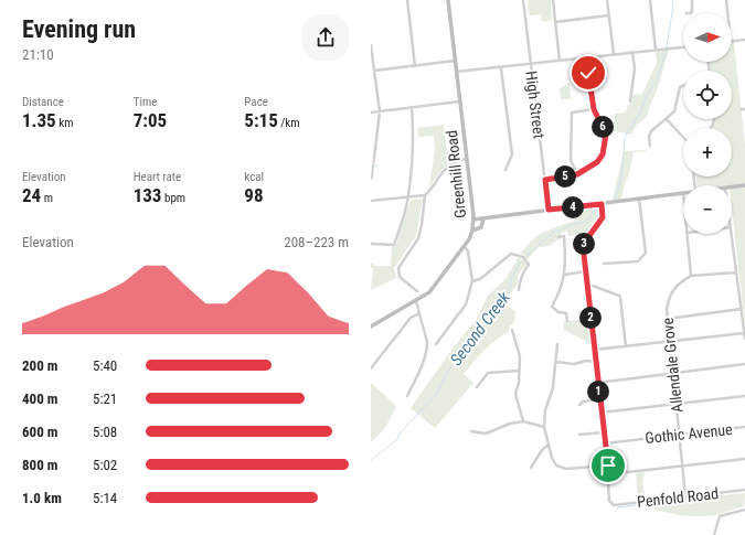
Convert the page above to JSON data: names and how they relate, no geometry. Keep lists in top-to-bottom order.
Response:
{
  "streets": {
    "main road": ["Greenhill Road"],
    "street": [
      "High Street",
      "Allendale Grove",
      "Gothic Avenue",
      "Penfold Road"
    ]
  },
  "crossings": [
    ["Allendale Grove", "Gothic Avenue"],
    ["Allendale Grove", "Penfold Road"]
  ],
  "water": ["Second Creek"],
  "north": "right",
  "page": {
    "heading": ["Evening run", "21:10"],
    "map_buttons": ["+", "−"],
    "stats": [
      ["Distance", "1.35 km"],
      ["Time", "7:05"],
      ["Pace", "5:15 /km"],
      ["Elevation", "24 m"],
      ["Heart rate", "133 bpm"],
      ["kcal", "98"]
    ],
    "pins": [
      "6",
      "5",
      "4",
      "3",
      "2",
      "1"
    ],
    "chart": ["Elevation", "208–223 m"],
    "list": [
      {
        "name": "200 m",
        "note": "5:40"
      },
      {
        "name": "400 m",
        "note": "5:21"
      },
      {
        "name": "600 m",
        "note": "5:08"
      },
      {
        "name": "800 m",
        "note": "5:02"
      },
      {
        "name": "1.0 km",
        "note": "5:14"
      }
    ]
  }
}
